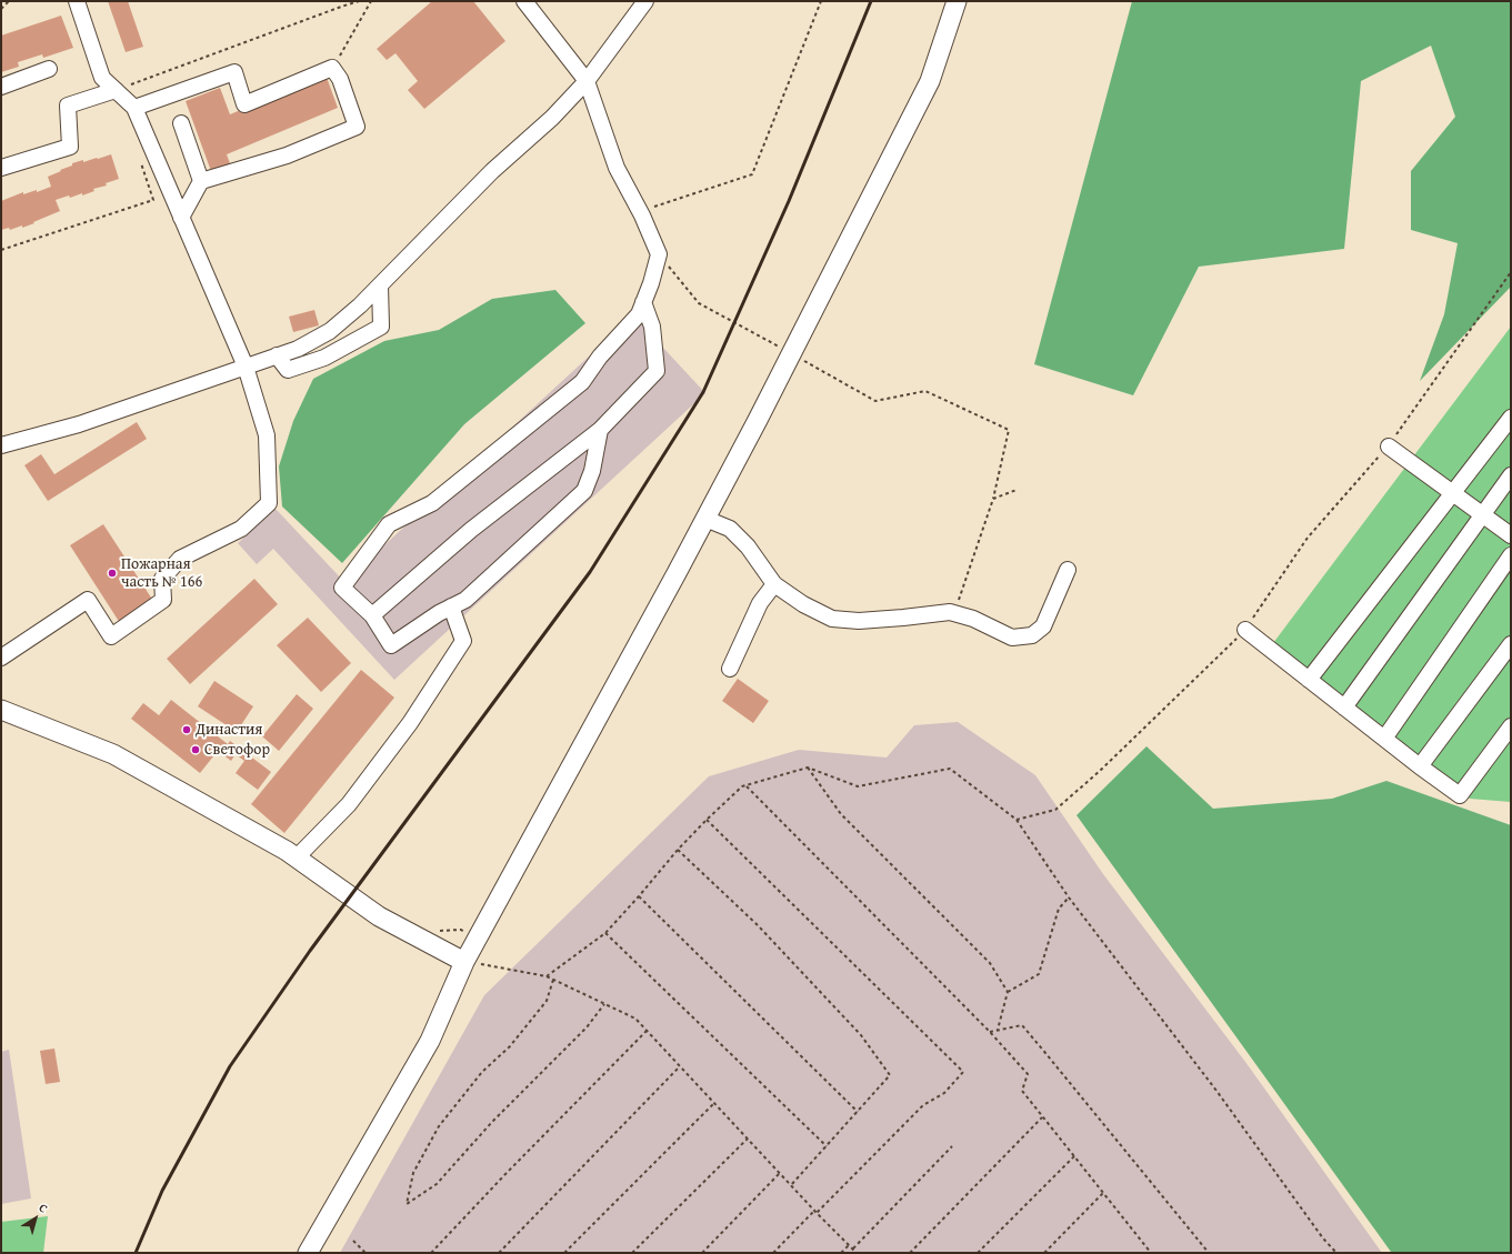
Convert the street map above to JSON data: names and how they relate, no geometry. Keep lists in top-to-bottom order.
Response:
{
  "places": ["Пожарная часть № 166", "Династия", "Светофор"],
  "north": "top right"
}
